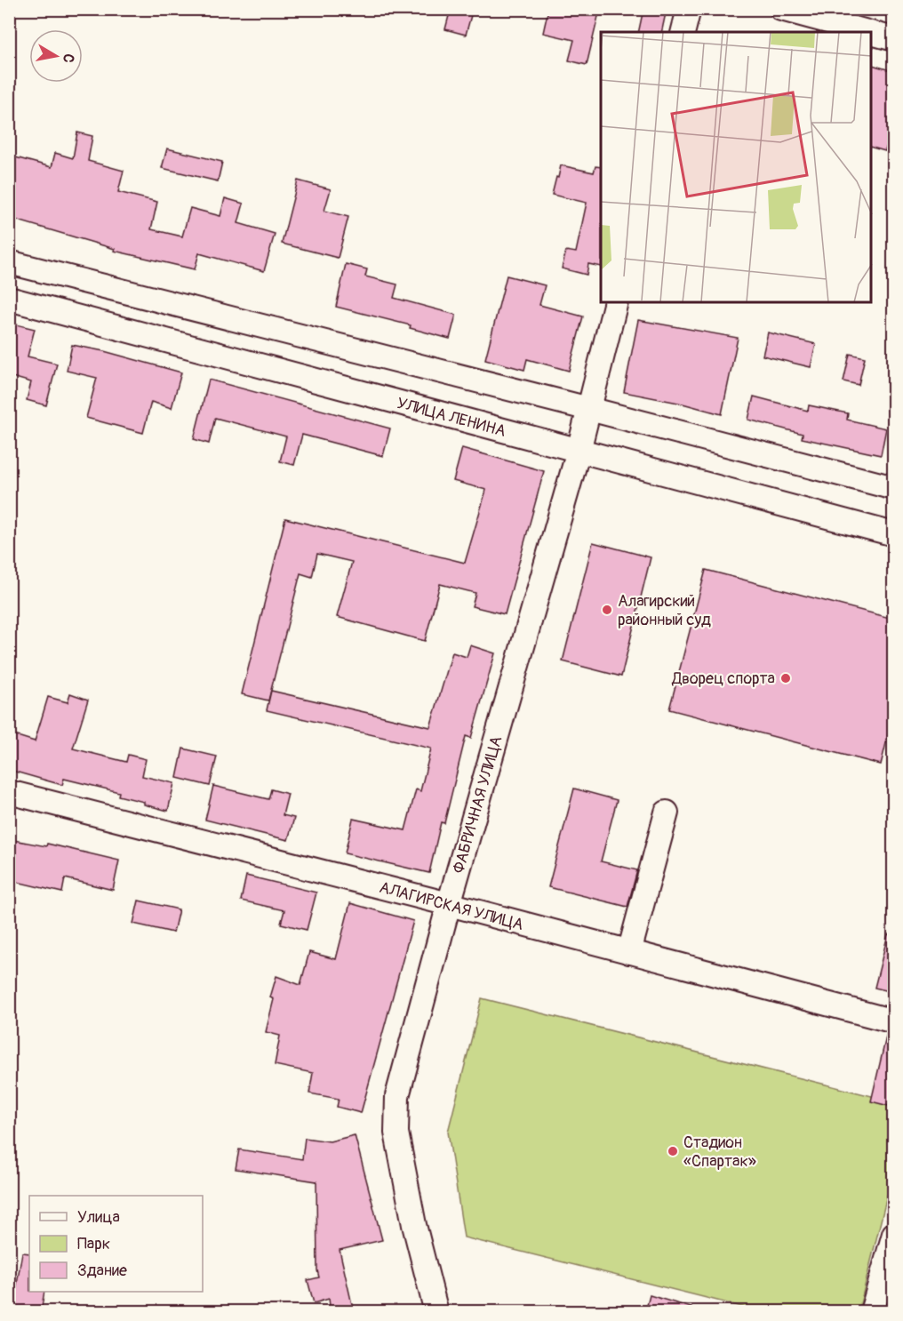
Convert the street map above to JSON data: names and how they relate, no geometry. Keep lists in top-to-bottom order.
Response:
{
  "streets": {
    "street": ["УЛИЦА ЛЕНИНА", "ФАБРИЧНАЯ УЛИЦА", "АЛАГИРСКАЯ УЛИЦА"]
  },
  "crossings": [
    ["УЛИЦА ЛЕНИНА", "ФАБРИЧНАЯ УЛИЦА"],
    ["ФАБРИЧНАЯ УЛИЦА", "АЛАГИРСКАЯ УЛИЦА"]
  ],
  "places": ["Алагирский районный суд", "Дворец спорта", "Стадион «Спартак»"],
  "legend": ["Улица", "Парк", "Здание"],
  "north": "right"
}
